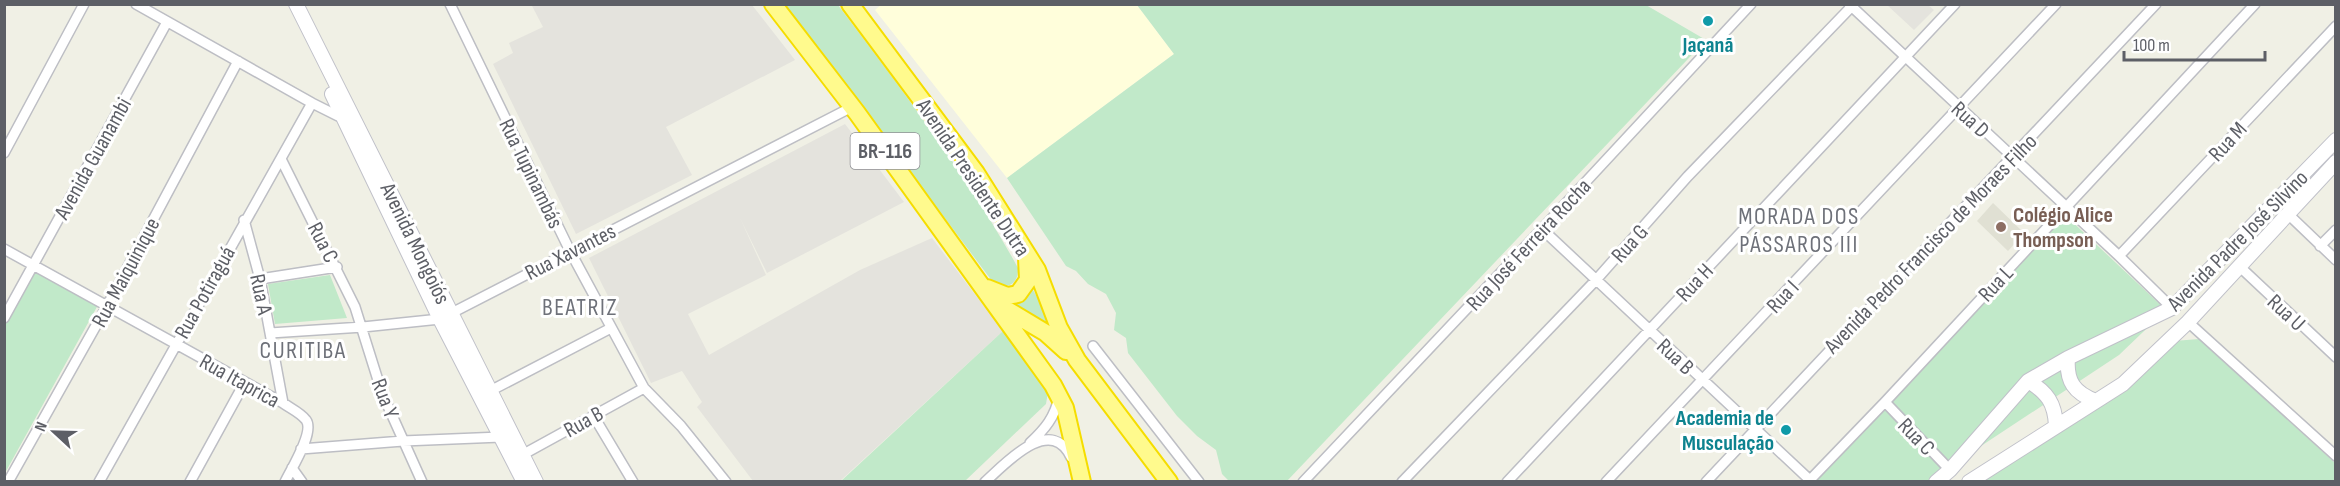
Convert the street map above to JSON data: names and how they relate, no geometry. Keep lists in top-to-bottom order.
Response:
{
  "streets": {
    "highway": ["BR-116", "Avenida Presidente Dutra"],
    "main road": ["Avenida Padre José Silvino", "Avenida Mongoiós"],
    "street": [
      "Rua D",
      "Rua M",
      "Avenida Guanambi",
      "Rua Tupinambás",
      "Rua C",
      "Rua G",
      "Avenida Pedro Francisco de Moraes Filho",
      "Rua José Ferreira Rocha",
      "Rua Xavantes",
      "Rua Maiquinique",
      "Rua H",
      "Rua L",
      "Rua Potiraguá",
      "Rua A",
      "Rua I",
      "Rua U",
      "Rua B",
      "Rua Itaprica",
      "Rua Y"
    ]
  },
  "crossings": [
    ["Rua D", "Rua M"],
    ["Rua D", "Avenida Padre José Silvino"],
    ["Rua D", "Rua G"],
    ["Rua D", "Avenida Pedro Francisco de Moraes Filho"],
    ["Rua D", "Rua H"],
    ["Rua D", "Rua L"],
    ["Rua D", "Rua I"],
    ["Avenida Guanambi", "Rua Itaprica"],
    ["Rua Tupinambás", "Rua Xavantes"],
    ["Rua Tupinambás", "Rua B"],
    ["Avenida Presidente Dutra", "Rua Xavantes"],
    ["Avenida Padre José Silvino", "Rua C"],
    ["Avenida Padre José Silvino", "Rua U"],
    ["Rua C", "Rua Xavantes"],
    ["Rua C", "Rua L"],
    ["Rua C", "Rua Potiraguá"],
    ["Rua C", "Rua Y"],
    ["Avenida Mongoiós", "Rua Xavantes"],
    ["Avenida Mongoiós", "Rua B"],
    ["Rua G", "Rua B"],
    ["Avenida Pedro Francisco de Moraes Filho", "Rua B"],
    ["Rua José Ferreira Rocha", "Rua B"],
    ["Rua Xavantes", "Rua A"],
    ["Rua Xavantes", "Rua Y"],
    ["Rua Maiquinique", "Rua Itaprica"],
    ["Rua H", "Rua B"],
    ["Rua L", "Rua B"],
    ["Rua Potiraguá", "Rua A"],
    ["Rua Potiraguá", "Rua Itaprica"],
    ["Rua A", "Rua Itaprica"],
    ["Rua I", "Rua B"]
  ],
  "districts": ["MORADA DOS PÁSSAROS III", "BEATRIZ", "CURITIBA"],
  "places": ["Jaçanã", "Colégio Alice Thompson", "Academia de Musculação"],
  "scale_bar": "100 m",
  "north": "left"
}
